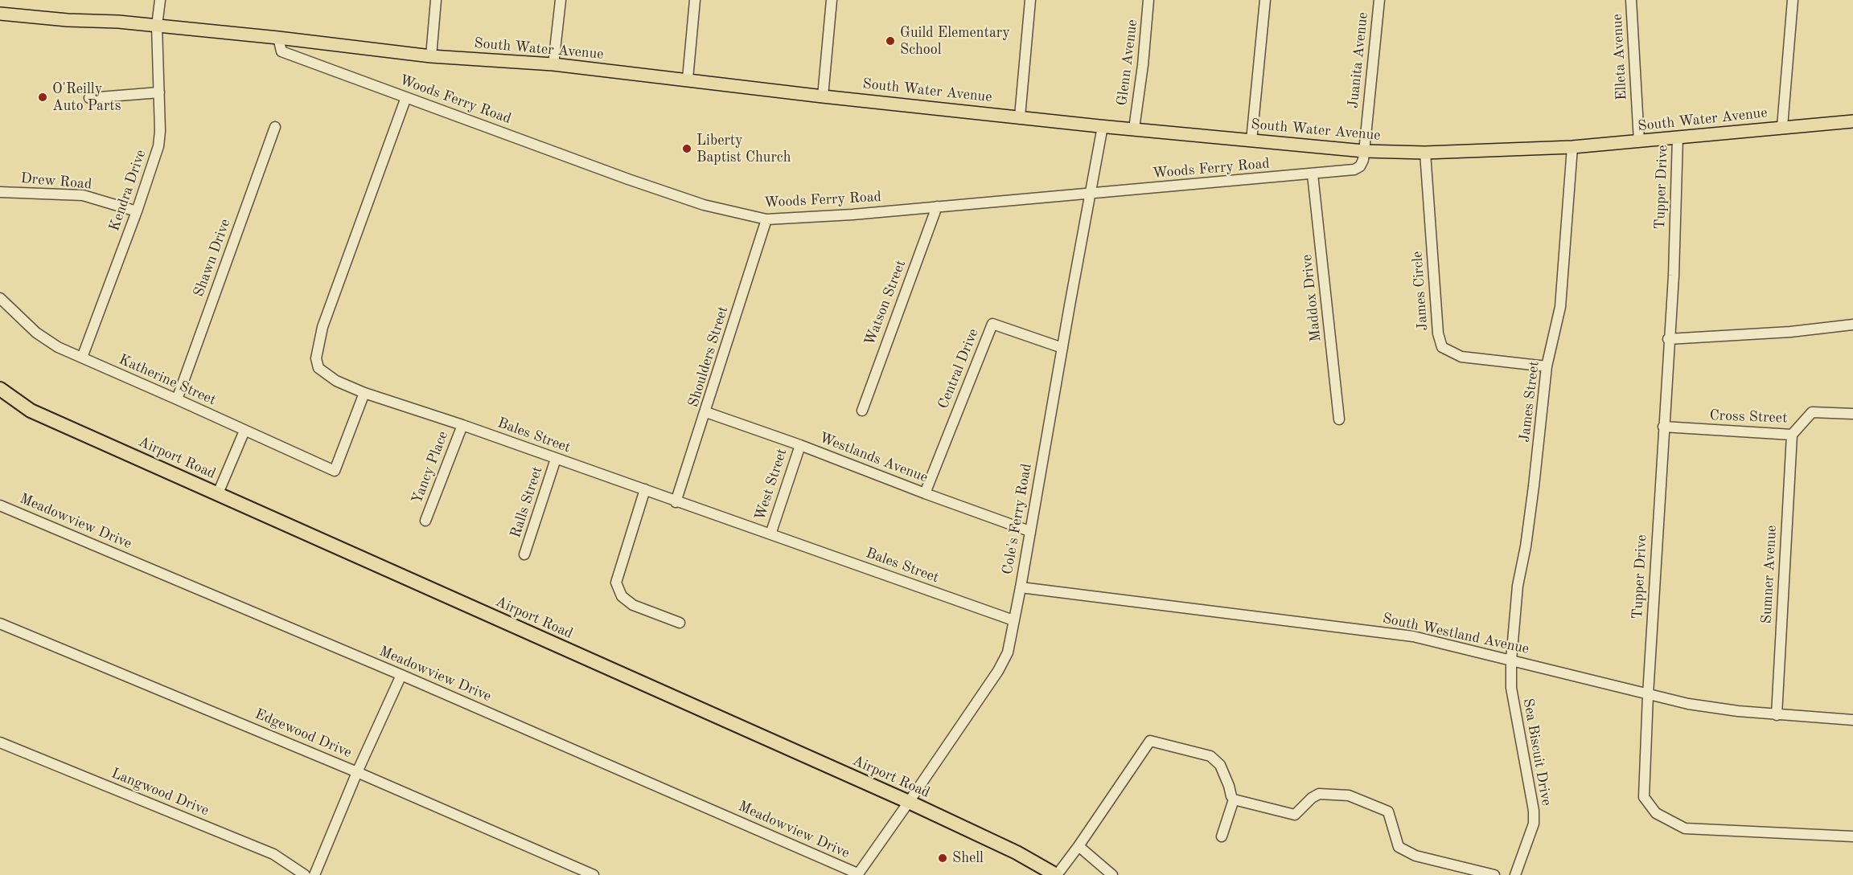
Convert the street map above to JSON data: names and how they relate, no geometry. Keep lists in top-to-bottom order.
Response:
{
  "streets": {
    "highway": ["Airport Road"],
    "main road": ["South Water Avenue"],
    "street": [
      "Elleta Avenue",
      "Juanita Avenue",
      "Glenn Avenue",
      "Woods Ferry Road",
      "Drew Road",
      "Tupper Drive",
      "Kendra Drive",
      "Shawn Drive",
      "James Circle",
      "Maddox Drive",
      "Watson Street",
      "Shoulders Street",
      "Central Drive",
      "Katherine Street",
      "James Street",
      "Cross Street",
      "Bales Street",
      "Westlands Avenue",
      "Yancy Place",
      "West Street",
      "Ralls Street",
      "Cole's Ferry Road",
      "Meadowview Drive",
      "Sumner Avenue",
      "South Westland Avenue",
      "Edgewood Drive",
      "Sea Biscuit Drive",
      "Langwood Drive"
    ]
  },
  "crossings": [
    ["South Water Avenue", "Elleta Avenue"],
    ["South Water Avenue", "Juanita Avenue"],
    ["South Water Avenue", "Glenn Avenue"],
    ["South Water Avenue", "Woods Ferry Road"],
    ["South Water Avenue", "Tupper Drive"],
    ["South Water Avenue", "Kendra Drive"],
    ["South Water Avenue", "James Circle"],
    ["South Water Avenue", "James Street"],
    ["South Water Avenue", "Cole's Ferry Road"],
    ["Juanita Avenue", "Woods Ferry Road"],
    ["Woods Ferry Road", "Maddox Drive"],
    ["Woods Ferry Road", "Watson Street"],
    ["Woods Ferry Road", "Shoulders Street"],
    ["Woods Ferry Road", "Bales Street"],
    ["Woods Ferry Road", "Cole's Ferry Road"],
    ["Drew Road", "Kendra Drive"],
    ["Tupper Drive", "Cross Street"],
    ["Tupper Drive", "South Westland Avenue"],
    ["Kendra Drive", "Katherine Street"],
    ["Shawn Drive", "Katherine Street"],
    ["James Circle", "James Street"],
    ["Shoulders Street", "Bales Street"],
    ["Shoulders Street", "Westlands Avenue"],
    ["Central Drive", "Westlands Avenue"],
    ["Central Drive", "Cole's Ferry Road"],
    ["Katherine Street", "Bales Street"],
    ["James Street", "South Westland Avenue"],
    ["James Street", "Sea Biscuit Drive"],
    ["Cross Street", "Sumner Avenue"],
    ["Bales Street", "Yancy Place"],
    ["Bales Street", "West Street"],
    ["Bales Street", "Ralls Street"],
    ["Bales Street", "Cole's Ferry Road"],
    ["Airport Road", "Cole's Ferry Road"],
    ["Westlands Avenue", "West Street"],
    ["Westlands Avenue", "Cole's Ferry Road"],
    ["Cole's Ferry Road", "Meadowview Drive"],
    ["Cole's Ferry Road", "South Westland Avenue"],
    ["Sumner Avenue", "South Westland Avenue"],
    ["South Westland Avenue", "Sea Biscuit Drive"]
  ],
  "places": [
    "Guild Elementary School",
    "O'Reilly Auto Parts",
    "Liberty Baptist Church",
    "Shell"
  ]
}
